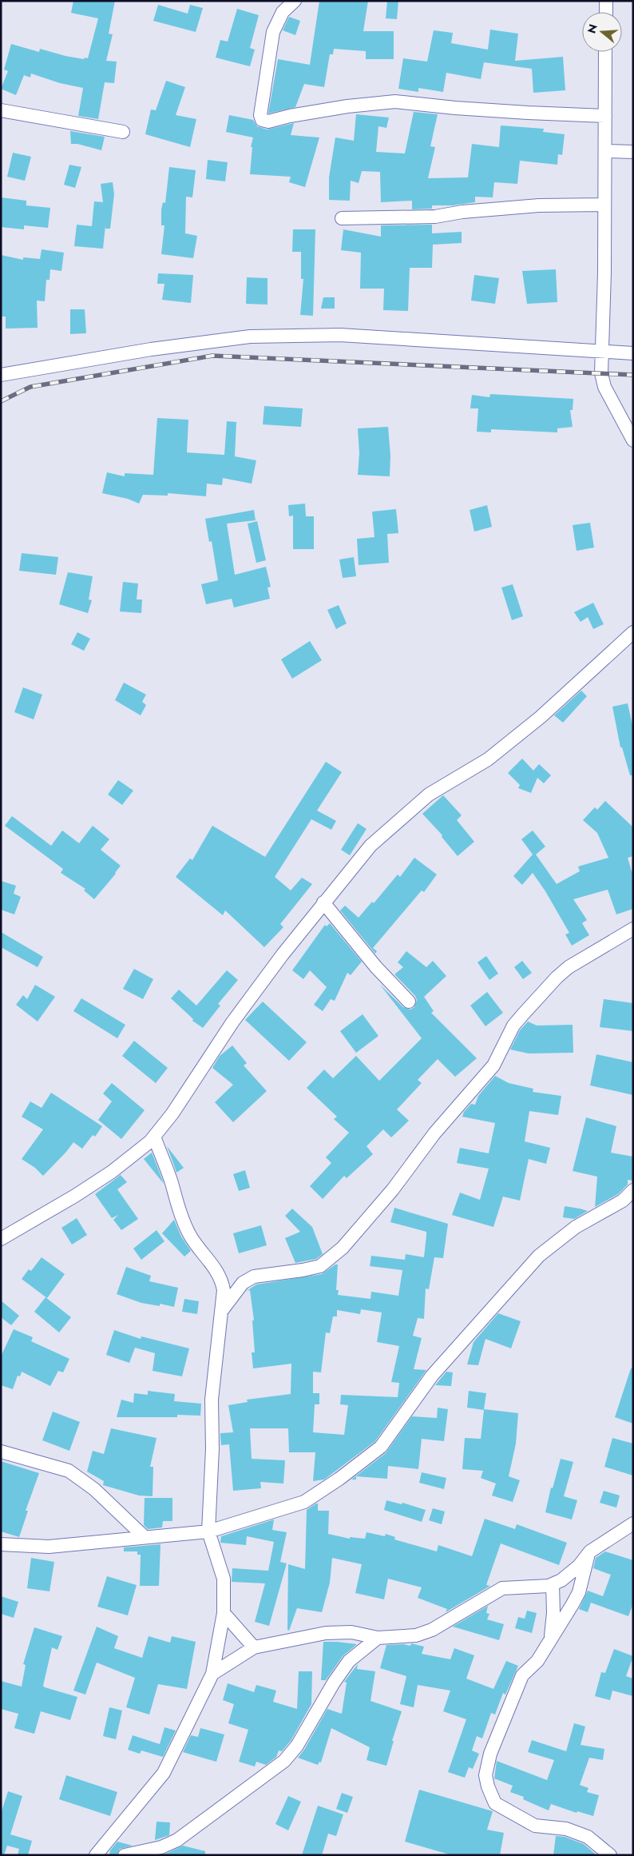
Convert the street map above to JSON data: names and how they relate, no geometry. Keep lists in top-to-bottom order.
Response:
{
  "north": "left"
}
